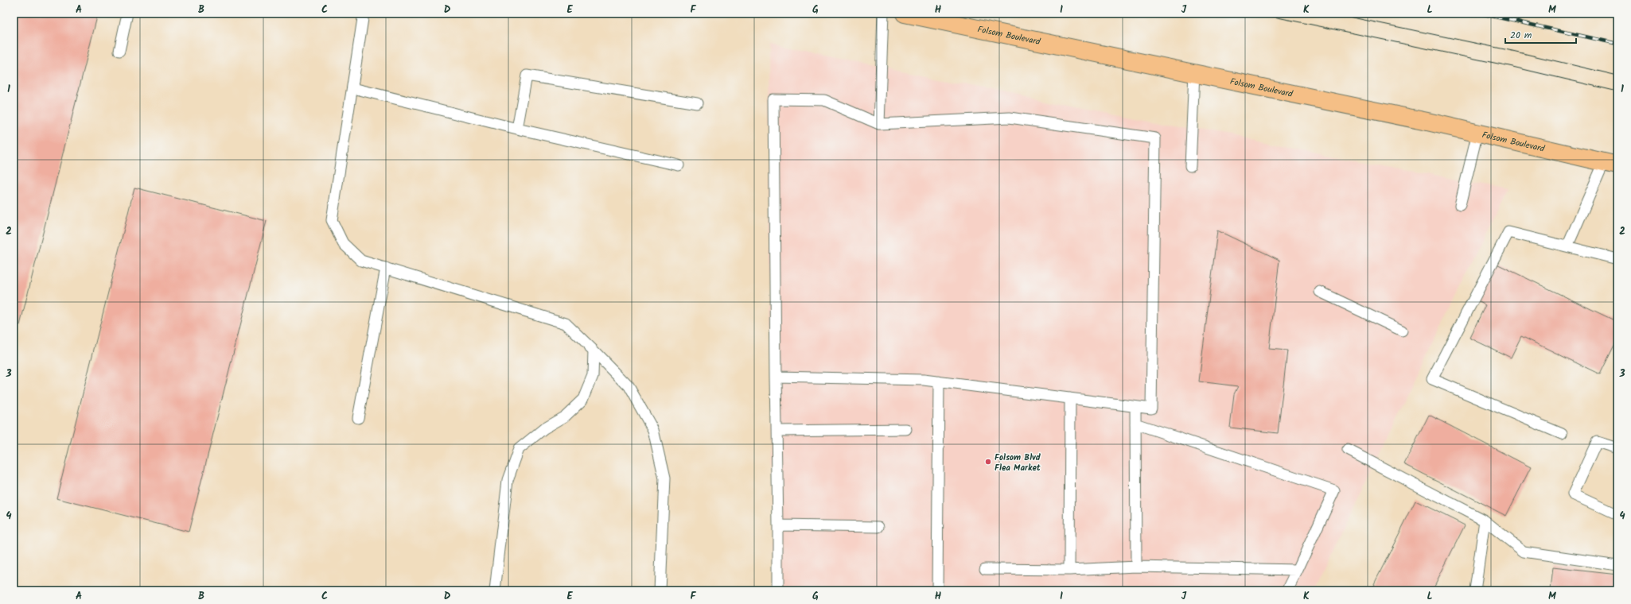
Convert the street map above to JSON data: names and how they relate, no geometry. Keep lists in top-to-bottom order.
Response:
{
  "streets": {
    "main road": ["Folsom Boulevard"]
  },
  "places": ["Folsom Blvd Flea Market"],
  "scale_bar": "20 m",
  "grid": {
    "columns": [
      "A",
      "B",
      "C",
      "D",
      "E",
      "F",
      "G",
      "H",
      "I",
      "J",
      "K",
      "L",
      "M"
    ],
    "rows": [
      "1",
      "2",
      "3",
      "4"
    ]
  }
}
